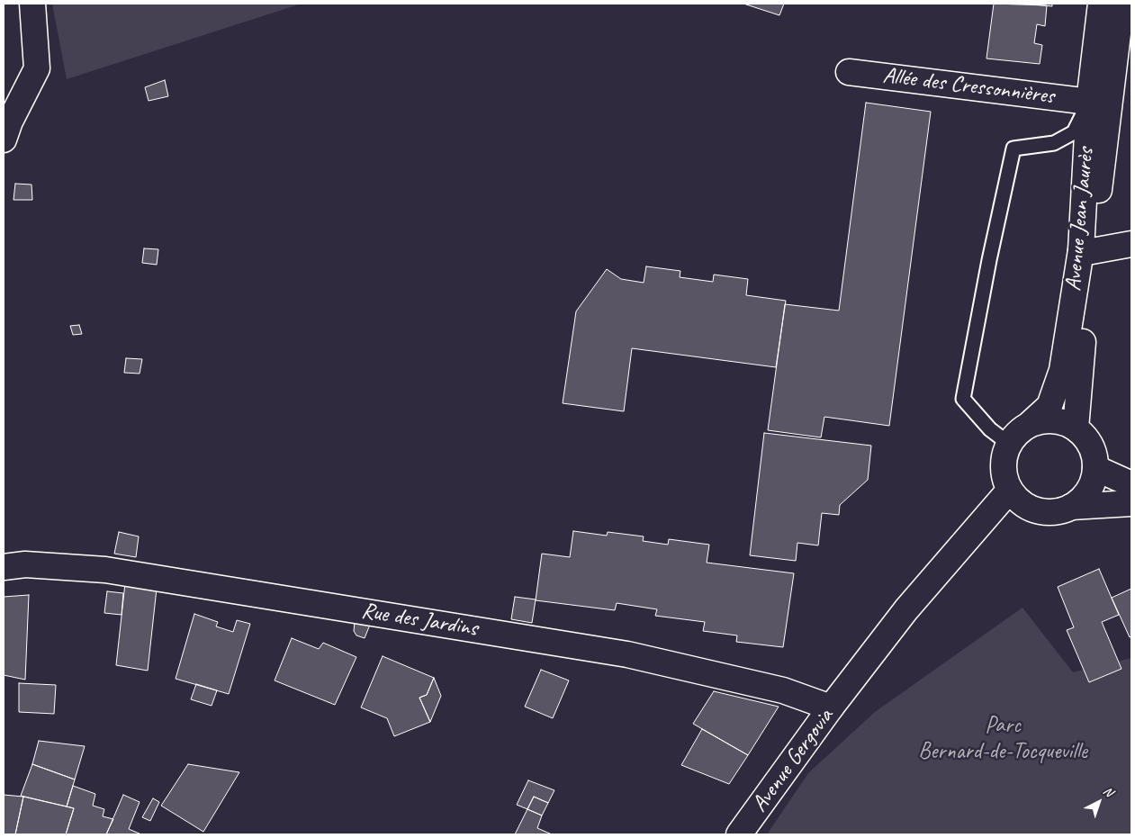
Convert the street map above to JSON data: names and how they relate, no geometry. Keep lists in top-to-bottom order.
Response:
{
  "streets": {
    "main road": [
      "Allée des Cressonnières",
      "Avenue Jean Jaurès",
      "Rue des Jardins",
      "Avenue Gergovia"
    ]
  },
  "crossings": [
    ["Allée des Cressonnières", "Avenue Jean Jaurès"],
    ["Avenue Jean Jaurès", "Avenue Gergovia"],
    ["Rue des Jardins", "Avenue Gergovia"]
  ],
  "parks": ["Parc Bernard-de-Tocqueville"],
  "north": "top right"
}
